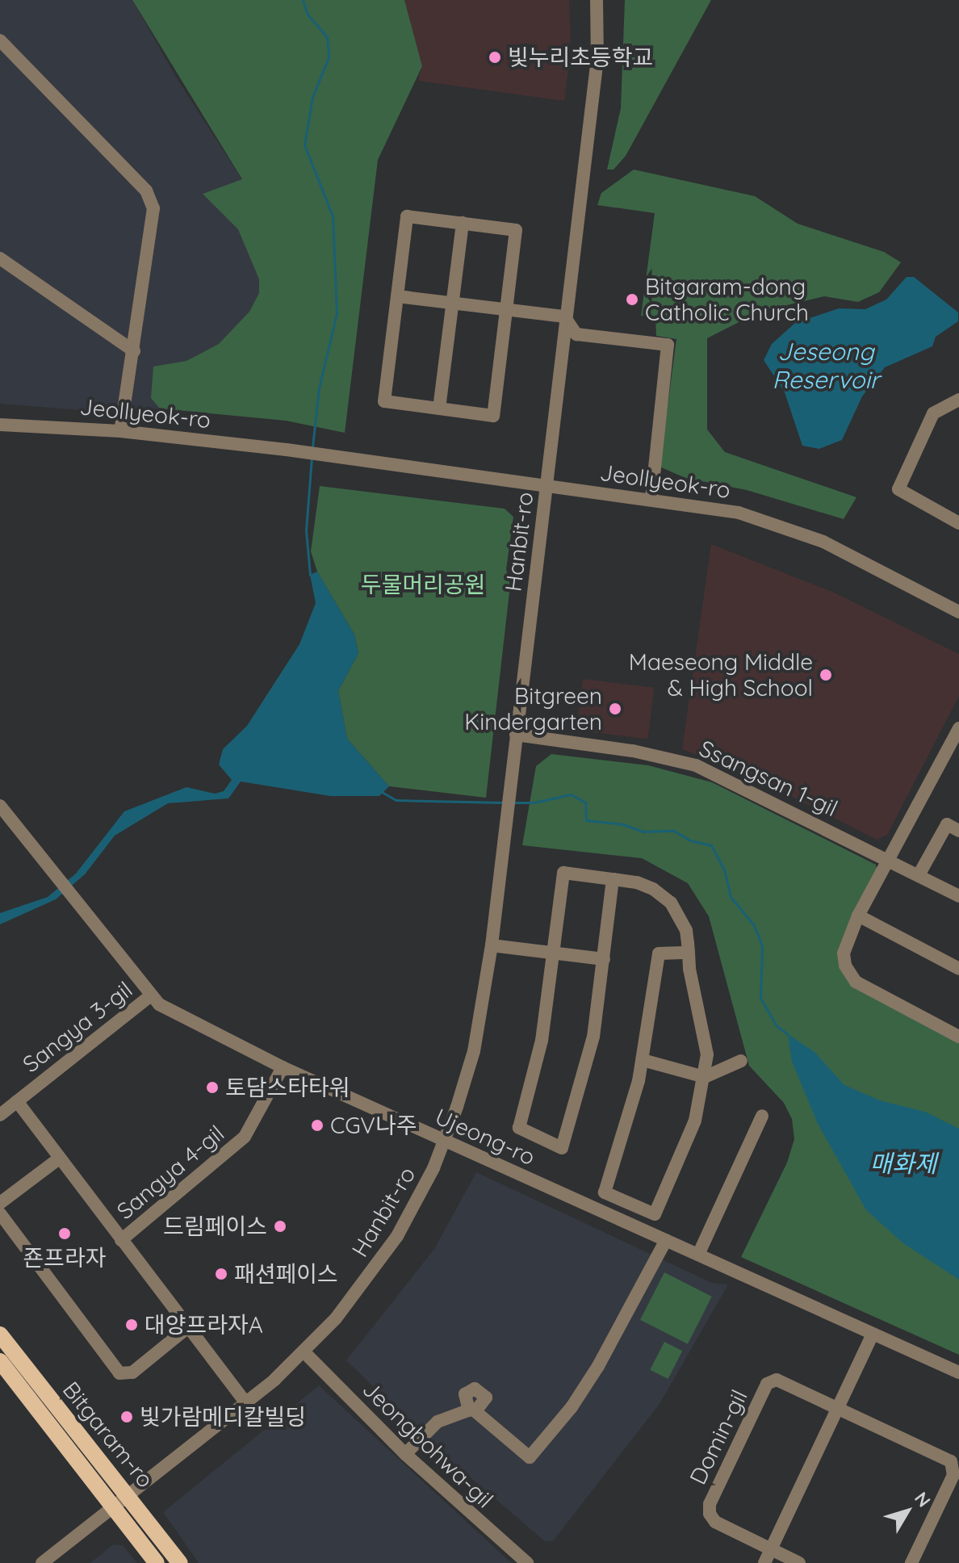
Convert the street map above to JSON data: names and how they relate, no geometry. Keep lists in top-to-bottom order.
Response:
{
  "streets": {
    "main road": ["Bitgaram-ro"],
    "street": [
      "Jeollyeok-ro",
      "Hanbit-ro",
      "Ssangsan 1-gil",
      "Sangya 3-gil",
      "Ujeong-ro",
      "Sangya 4-gil",
      "Domin-gil",
      "Jeongbohwa-gil"
    ]
  },
  "crossings": [
    ["Jeollyeok-ro", "Hanbit-ro"],
    ["Hanbit-ro", "Ssangsan 1-gil"],
    ["Hanbit-ro", "Ujeong-ro"],
    ["Hanbit-ro", "Sangya 4-gil"],
    ["Hanbit-ro", "Bitgaram-ro"],
    ["Hanbit-ro", "Jeongbohwa-gil"],
    ["Sangya 3-gil", "Ujeong-ro"],
    ["Sangya 3-gil", "Sangya 4-gil"],
    ["Ujeong-ro", "Sangya 4-gil"]
  ],
  "water": ["Jeseong Reservoir", "매화제"],
  "parks": ["두물머리공원"],
  "places": [
    "빛누리초등학교",
    "Bitgaram-dong Catholic Church",
    "Maeseong Middle & High School",
    "Bitgreen Kindergarten",
    "토담스타타워",
    "CGV나주",
    "드림페이스",
    "죤프라자",
    "패션페이스",
    "대양프라자A",
    "빛가람메디칼빌딩"
  ],
  "north": "top right"
}
